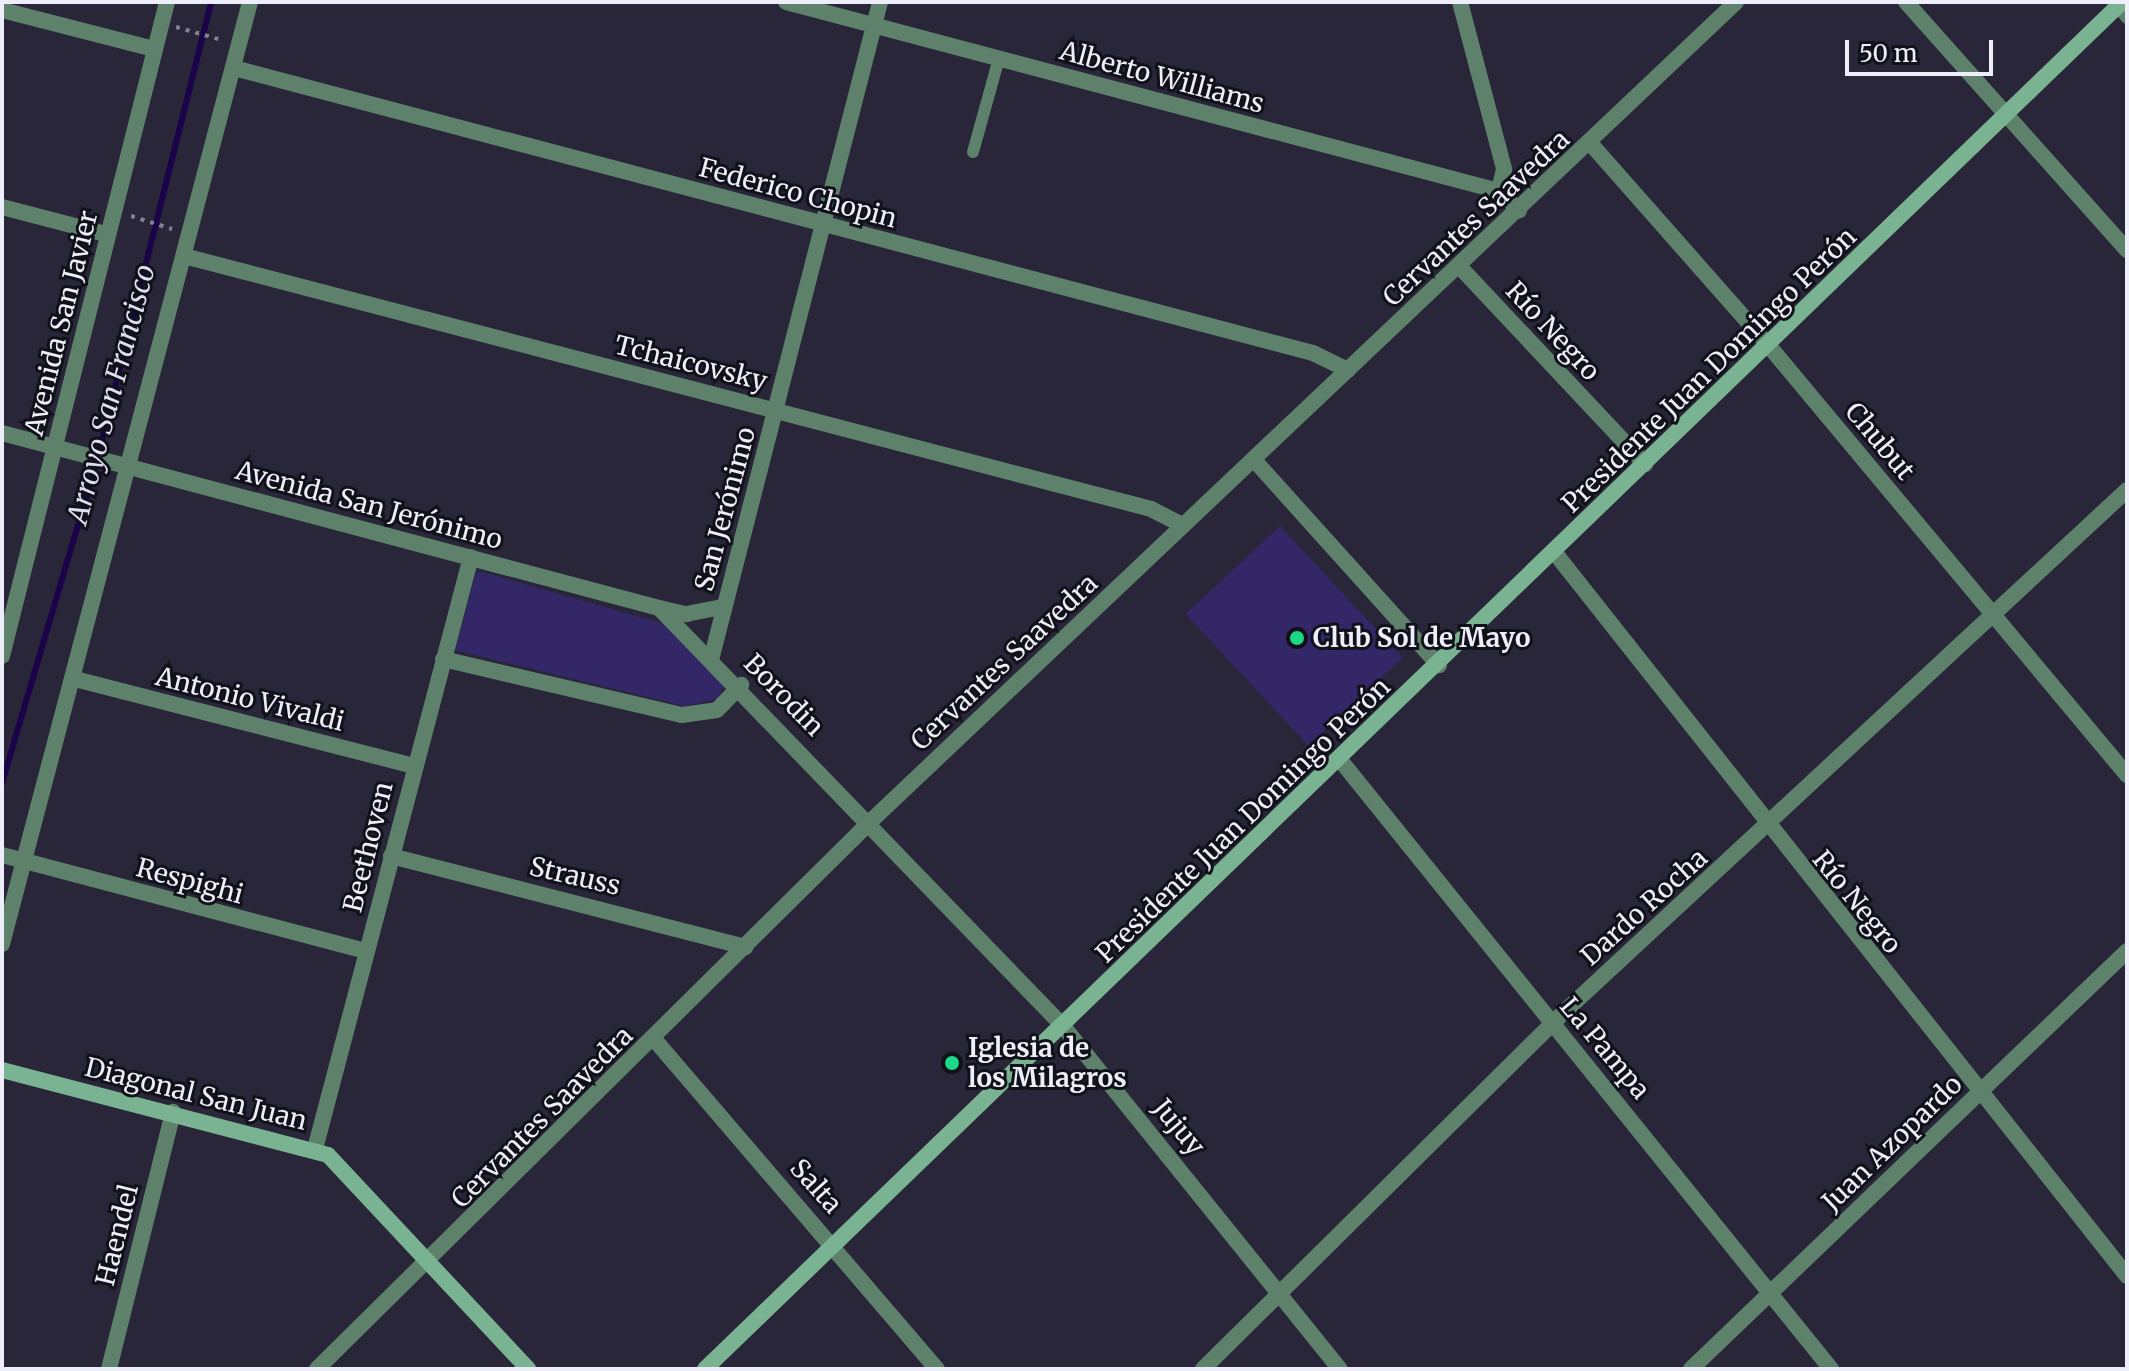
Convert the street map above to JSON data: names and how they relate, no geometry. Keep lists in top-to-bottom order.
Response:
{
  "streets": {
    "street": [
      "Alberto Williams",
      "Federico Chopin",
      "Cervantes Saavedra",
      "Avenida San Javier",
      "Río Negro",
      "Tchaicovsky",
      "Presidente Juan Domingo Perón",
      "Chubut",
      "Avenida San Jerónimo",
      "San Jerónimo",
      "Borodin",
      "Antonio Vivaldi",
      "Beethoven",
      "Strauss",
      "Respighi",
      "Dardo Rocha",
      "La Pampa",
      "Diagonal San Juan",
      "Jujuy",
      "Juan Azopardo",
      "Salta",
      "Haendel"
    ]
  },
  "crossings": [
    ["Alberto Williams", "Cervantes Saavedra"],
    ["Alberto Williams", "San Jerónimo"],
    ["Federico Chopin", "Cervantes Saavedra"],
    ["Federico Chopin", "San Jerónimo"],
    ["Cervantes Saavedra", "Río Negro"],
    ["Cervantes Saavedra", "Tchaicovsky"],
    ["Cervantes Saavedra", "Chubut"],
    ["Cervantes Saavedra", "Borodin"],
    ["Cervantes Saavedra", "Strauss"],
    ["Cervantes Saavedra", "Diagonal San Juan"],
    ["Cervantes Saavedra", "Jujuy"],
    ["Cervantes Saavedra", "Salta"],
    ["Avenida San Javier", "Avenida San Jerónimo"],
    ["Río Negro", "Presidente Juan Domingo Perón"],
    ["Río Negro", "Dardo Rocha"],
    ["Río Negro", "Juan Azopardo"],
    ["Tchaicovsky", "San Jerónimo"],
    ["Presidente Juan Domingo Perón", "Chubut"],
    ["Presidente Juan Domingo Perón", "La Pampa"],
    ["Presidente Juan Domingo Perón", "Jujuy"],
    ["Presidente Juan Domingo Perón", "Salta"],
    ["Chubut", "Dardo Rocha"],
    ["Avenida San Jerónimo", "San Jerónimo"],
    ["Avenida San Jerónimo", "Borodin"],
    ["Avenida San Jerónimo", "Beethoven"],
    ["San Jerónimo", "Borodin"],
    ["Borodin", "Jujuy"],
    ["Antonio Vivaldi", "Beethoven"],
    ["Beethoven", "Strauss"],
    ["Beethoven", "Respighi"],
    ["Beethoven", "Diagonal San Juan"],
    ["Dardo Rocha", "La Pampa"],
    ["Dardo Rocha", "Jujuy"],
    ["La Pampa", "Juan Azopardo"],
    ["Diagonal San Juan", "Haendel"]
  ],
  "water": ["Arroyo San Francisco"],
  "places": ["Club Sol de Mayo", "Iglesia de los Milagros"],
  "scale_bar": "50 m"
}
